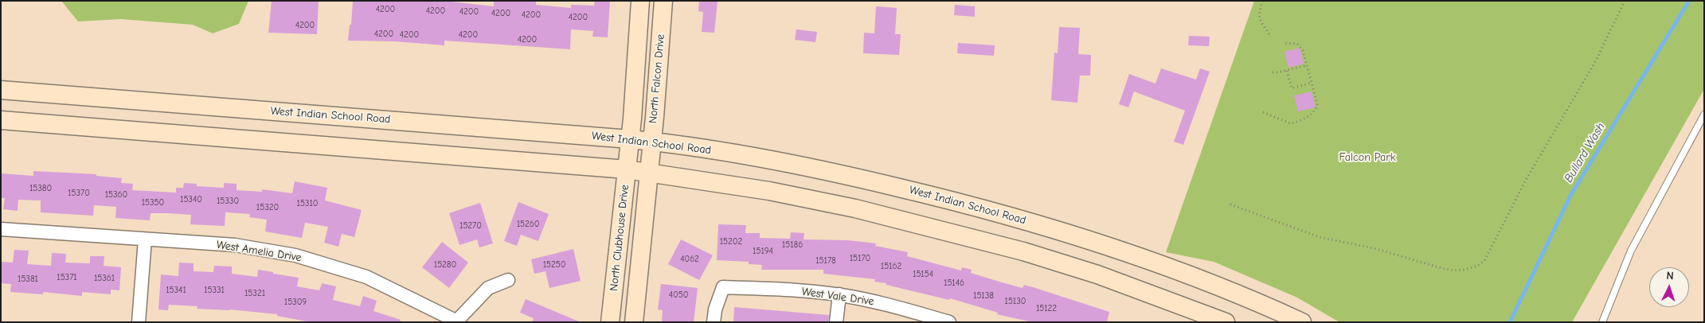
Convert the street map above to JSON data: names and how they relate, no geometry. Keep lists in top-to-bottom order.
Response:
{
  "streets": {
    "main road": ["North Falcon Drive", "West Indian School Road", "North Clubhouse Drive"],
    "street": ["West Amelia Drive", "West Vale Drive"]
  },
  "crossings": [
    ["North Falcon Drive", "West Indian School Road"],
    ["North Falcon Drive", "North Clubhouse Drive"],
    ["West Indian School Road", "North Clubhouse Drive"]
  ],
  "water": ["Bullard Wash"],
  "parks": ["Falcon Park"],
  "house_numbers": [
    "4200",
    "4200",
    "4200",
    "4200",
    "4200",
    "4200",
    "4200",
    "4200",
    "4200",
    "4200",
    "4200",
    "15380",
    "15370",
    "15360",
    "15340",
    "15330",
    "15350",
    "15310",
    "15320",
    "15260",
    "15270",
    "15202",
    "15186",
    "15194",
    "15170",
    "4062",
    "15178",
    "15280",
    "15250",
    "15162",
    "15154",
    "15371",
    "15361",
    "15381",
    "15146",
    "15341",
    "15331",
    "15321",
    "4050",
    "15138",
    "15130",
    "15309",
    "15122"
  ],
  "north": "top"
}
